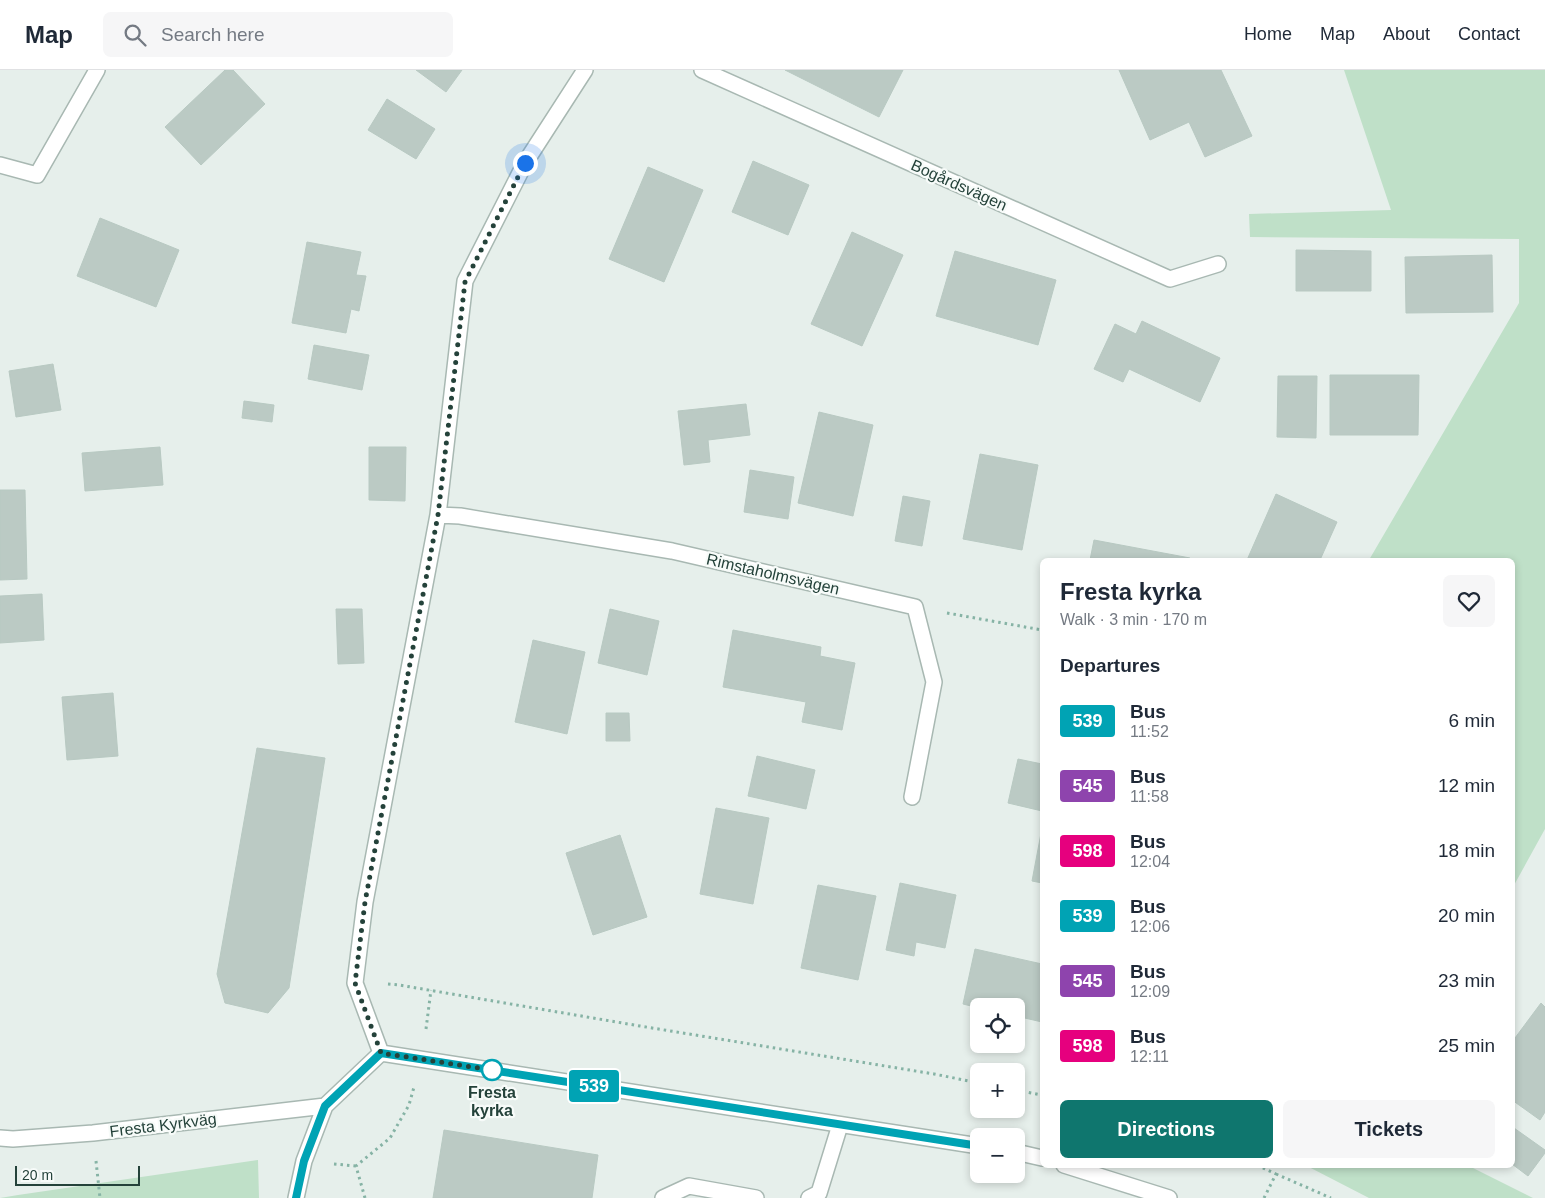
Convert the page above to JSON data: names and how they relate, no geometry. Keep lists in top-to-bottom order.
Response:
{
  "streets": {
    "street": ["Bogårdsvägen", "Rimstaholmsvägen", "Fresta Kyrkväg"]
  },
  "places": ["Fresta kyrka"],
  "lines": ["bus line 539"],
  "scale_bar": "20 m",
  "page": {
    "header": "Map",
    "search": "Search here",
    "nav": [
      "Home",
      "Map",
      "About",
      "Contact"
    ],
    "on_map": "539",
    "heading": [
      ["Fresta kyrka", "Walk · 3 min · 170 m"],
      "Departures"
    ],
    "list": [
      {
        "mark": "539",
        "name": "Bus",
        "note": "11:52",
        "value": "6 min"
      },
      {
        "mark": "545",
        "name": "Bus",
        "note": "11:58",
        "value": "12 min"
      },
      {
        "mark": "598",
        "name": "Bus",
        "note": "12:04",
        "value": "18 min"
      },
      {
        "mark": "539",
        "name": "Bus",
        "note": "12:06",
        "value": "20 min"
      },
      {
        "mark": "545",
        "name": "Bus",
        "note": "12:09",
        "value": "23 min"
      },
      {
        "mark": "598",
        "name": "Bus",
        "note": "12:11",
        "value": "25 min"
      }
    ],
    "map_buttons": ["+", "−"],
    "buttons": ["Directions", "Tickets"],
    "scale": "20 m"
  }
}
